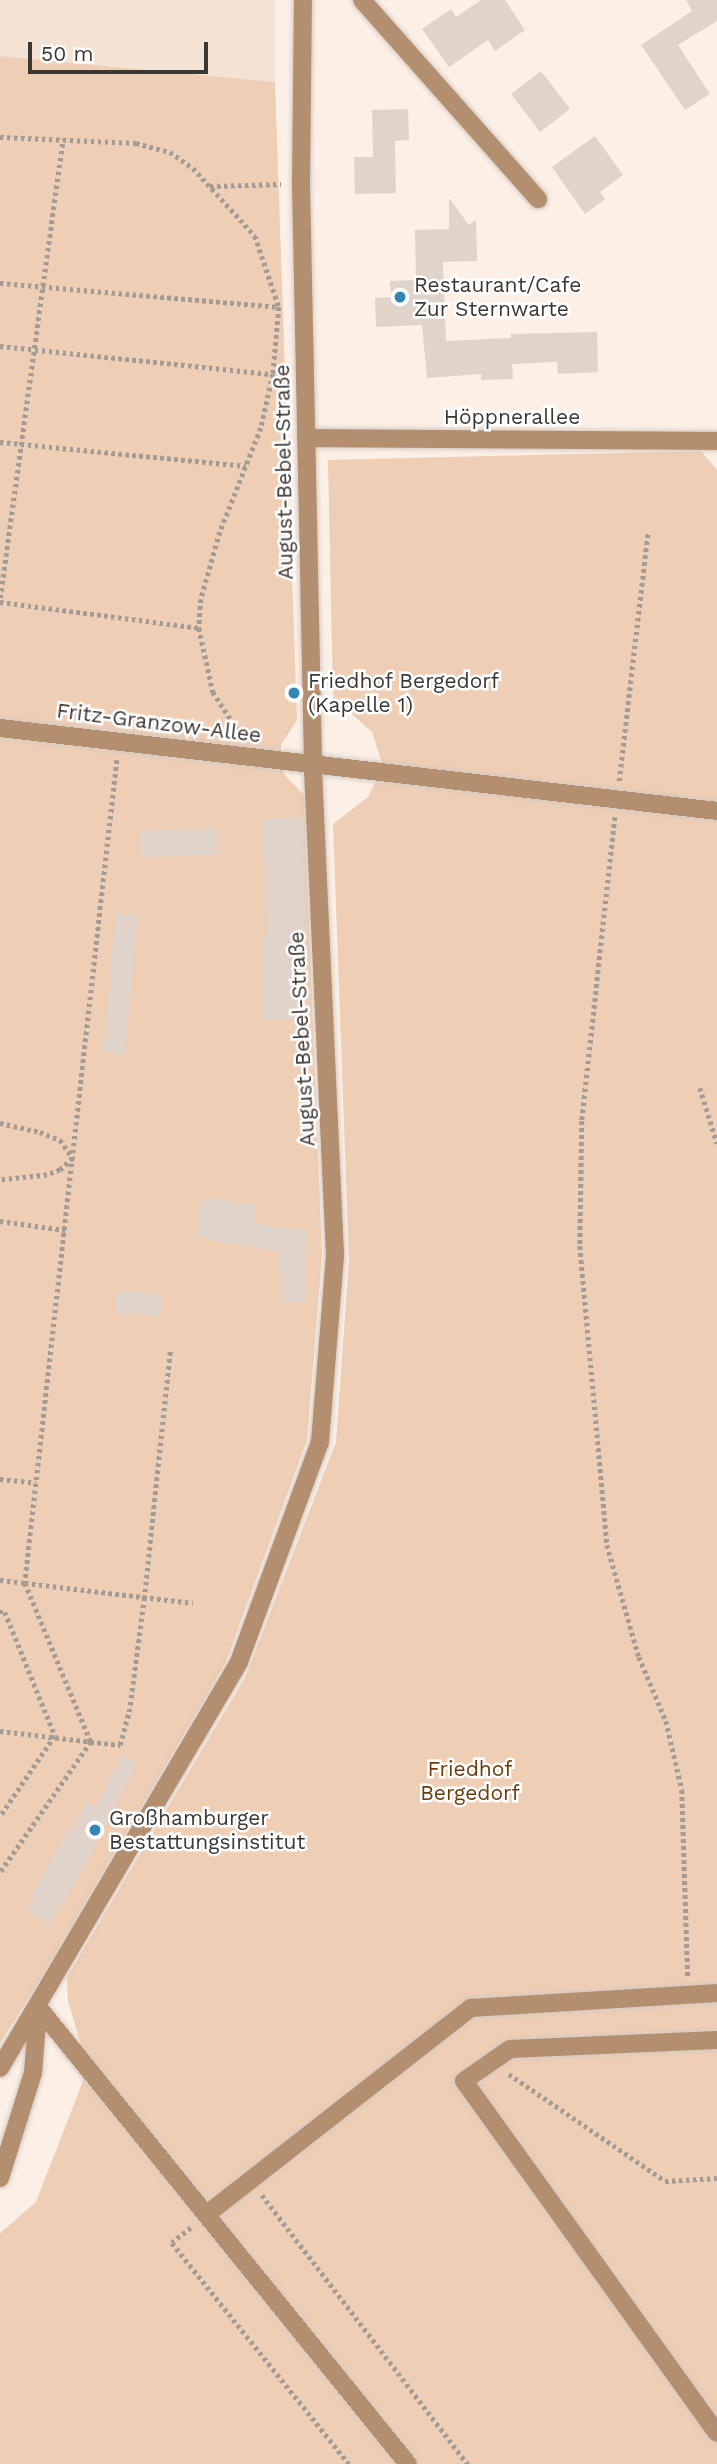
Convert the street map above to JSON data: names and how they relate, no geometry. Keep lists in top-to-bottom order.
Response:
{
  "streets": {
    "street": ["Höppnerallee", "August-Bebel-Straße", "Fritz-Granzow-Allee"]
  },
  "crossings": [
    ["Höppnerallee", "August-Bebel-Straße"],
    ["August-Bebel-Straße", "Fritz-Granzow-Allee"]
  ],
  "parks": ["Friedhof Bergedorf"],
  "places": ["Restaurant/Cafe Zur Sternwarte", "Friedhof Bergedorf (Kapelle 1)", "Großhamburger Bestattungsinstitut"],
  "scale_bar": "50 m"
}
